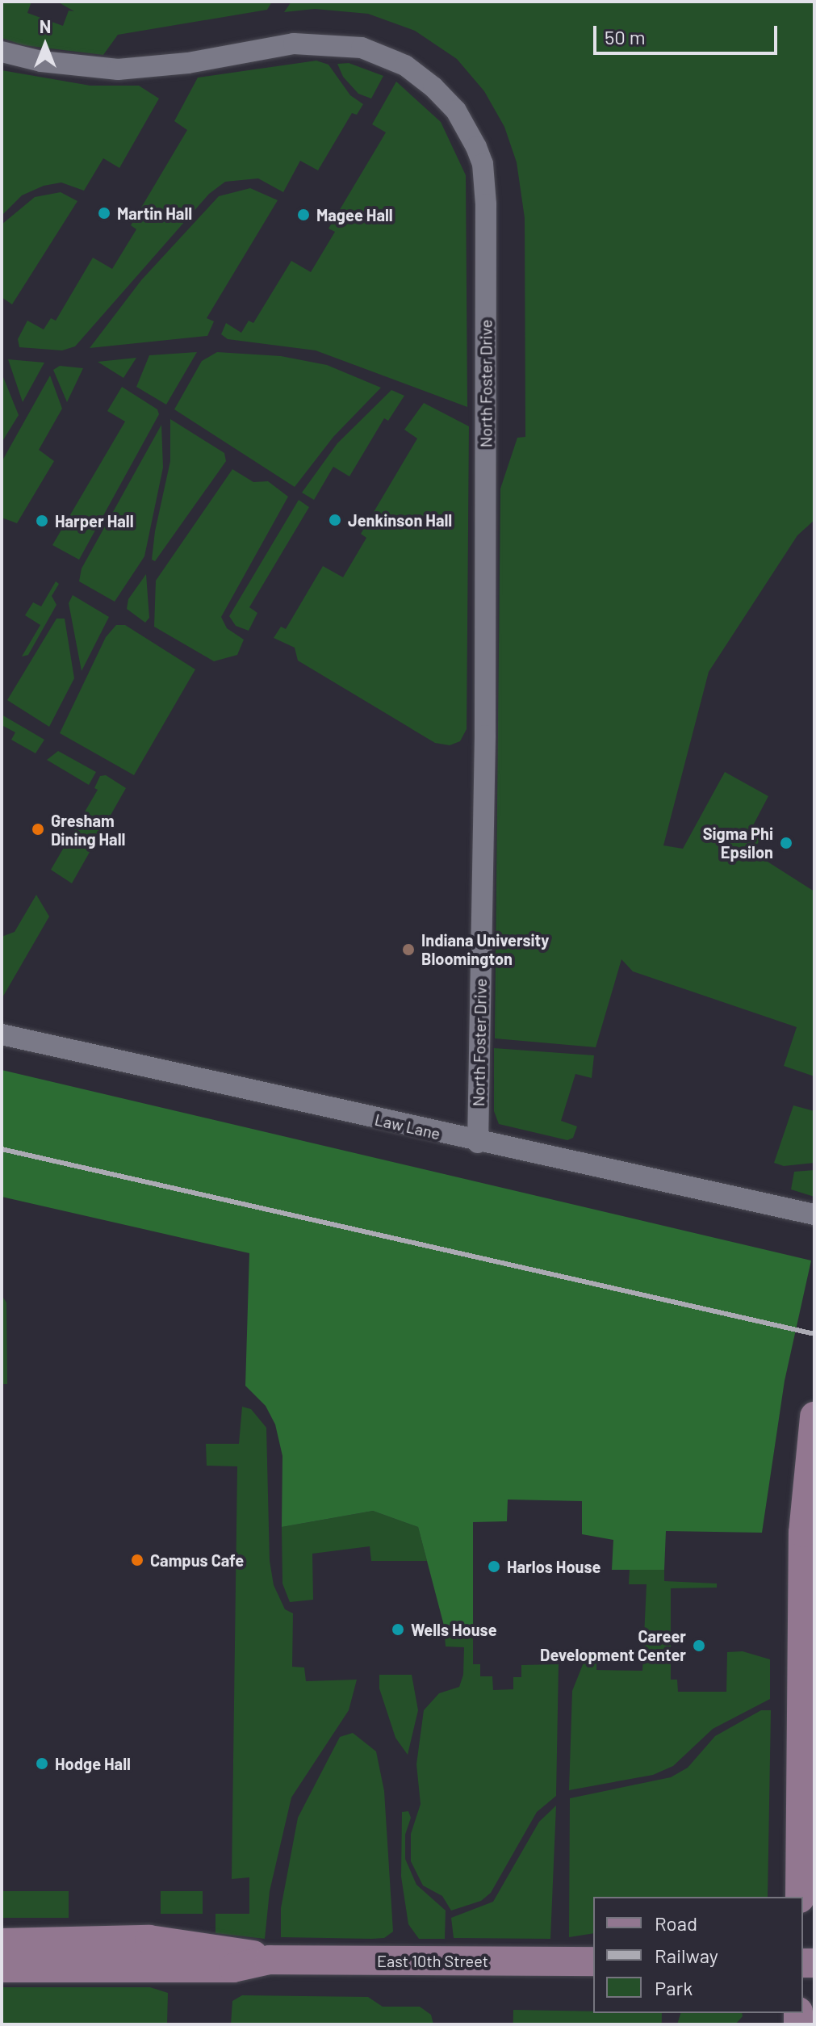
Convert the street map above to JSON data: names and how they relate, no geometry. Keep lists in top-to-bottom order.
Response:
{
  "streets": {
    "street": ["North Foster Drive", "Law Lane", "East 10th Street"]
  },
  "crossings": [
    ["North Foster Drive", "Law Lane"]
  ],
  "places": [
    "Martin Hall",
    "Magee Hall",
    "Jenkinson Hall",
    "Harper Hall",
    "Gresham Dining Hall",
    "Sigma Phi Epsilon",
    "Indiana University Bloomington",
    "Campus Cafe",
    "Harlos House",
    "Wells House",
    "Career Development Center",
    "Hodge Hall"
  ],
  "legend": ["Road", "Railway", "Park"],
  "scale_bar": "50 m",
  "north": "top"
}
